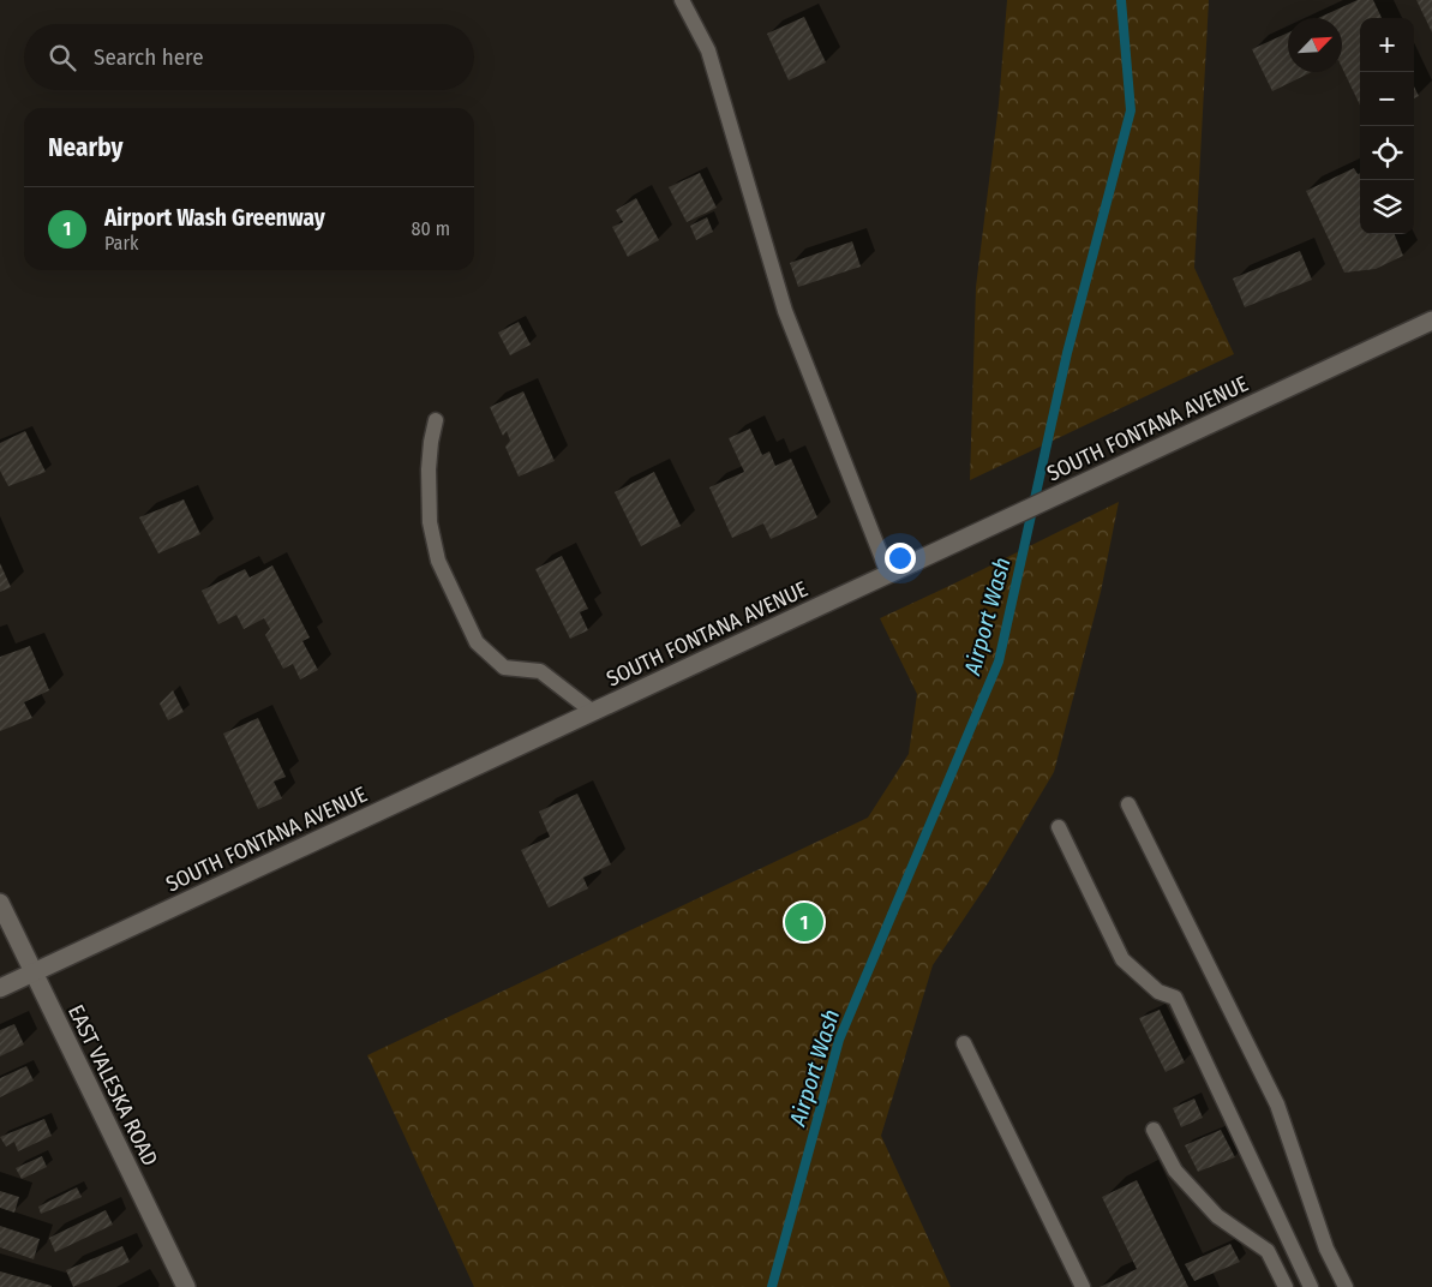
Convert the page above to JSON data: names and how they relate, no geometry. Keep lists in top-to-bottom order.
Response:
{
  "streets": {
    "street": ["SOUTH FONTANA AVENUE", "EAST VALESKA ROAD"]
  },
  "crossings": [
    ["SOUTH FONTANA AVENUE", "EAST VALESKA ROAD"]
  ],
  "water": ["Airport Wash"],
  "north": "top right",
  "page": {
    "map_buttons": ["+", "−"],
    "search": "Search here",
    "heading": "Nearby",
    "list": [
      {
        "mark": "1",
        "name": "Airport Wash Greenway",
        "note": "Park",
        "value": "80 m"
      }
    ],
    "pins": "1"
  }
}
